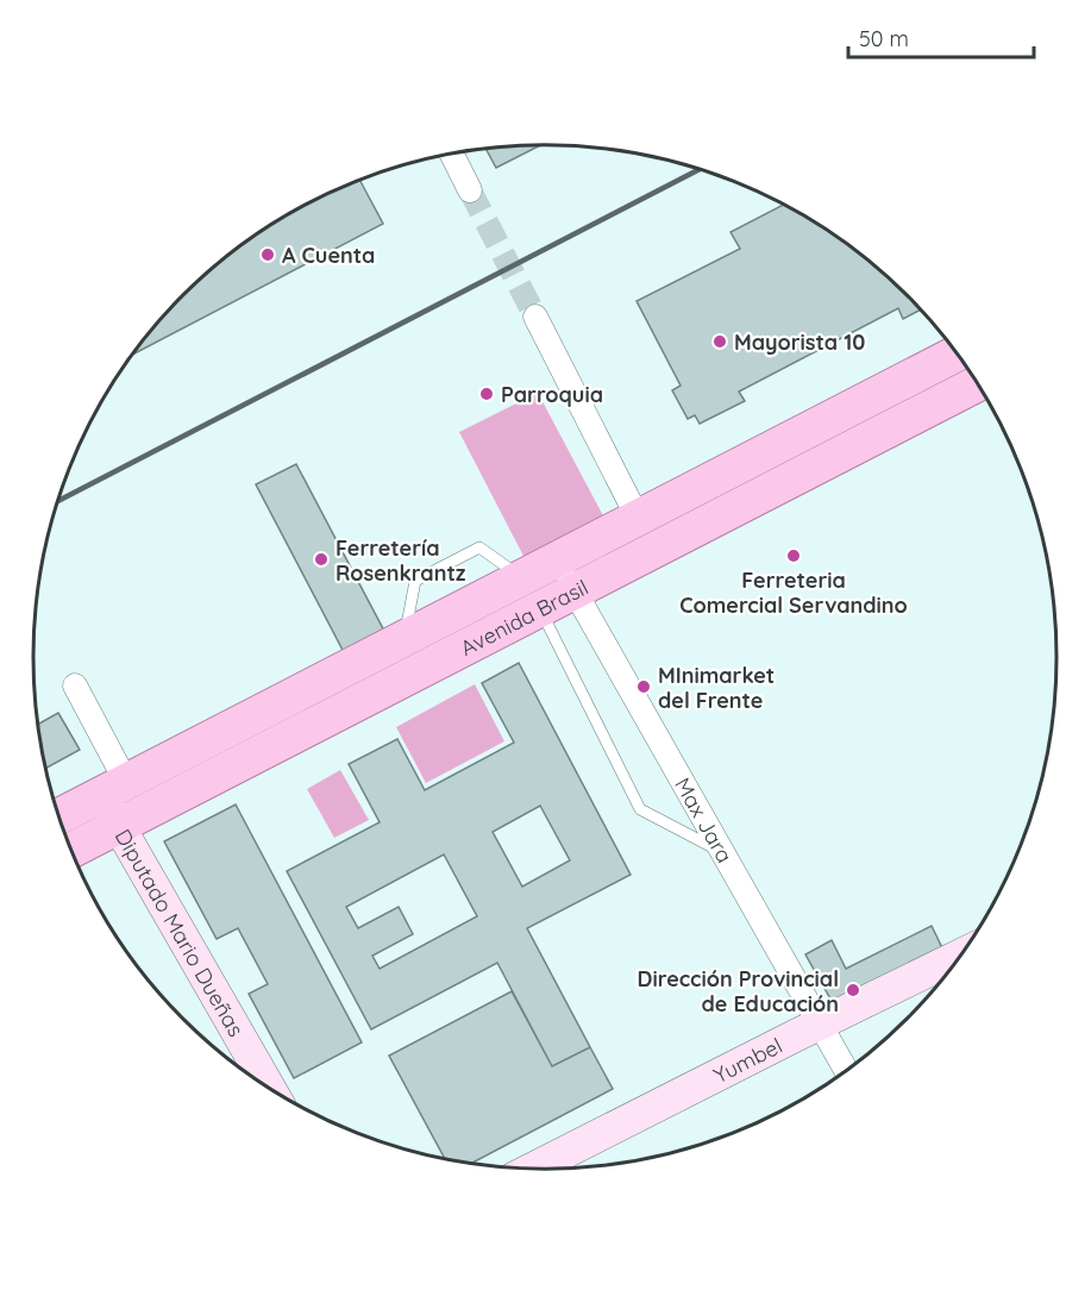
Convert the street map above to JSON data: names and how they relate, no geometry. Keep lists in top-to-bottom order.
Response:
{
  "streets": {
    "main road": ["Avenida Brasil"],
    "street": ["Max Jara", "Diputado Mario Dueñas", "Yumbel"]
  },
  "crossings": [
    ["Avenida Brasil", "Max Jara"],
    ["Avenida Brasil", "Diputado Mario Dueñas"],
    ["Max Jara", "Yumbel"]
  ],
  "places": [
    "A Cuenta",
    "Mayorista 10",
    "Parroquia",
    "Ferreteria Comercial Servandino",
    "Ferretería Rosenkrantz",
    "MInimarket del Frente",
    "Dirección Provincial de Educación"
  ],
  "scale_bar": "50 m"
}
